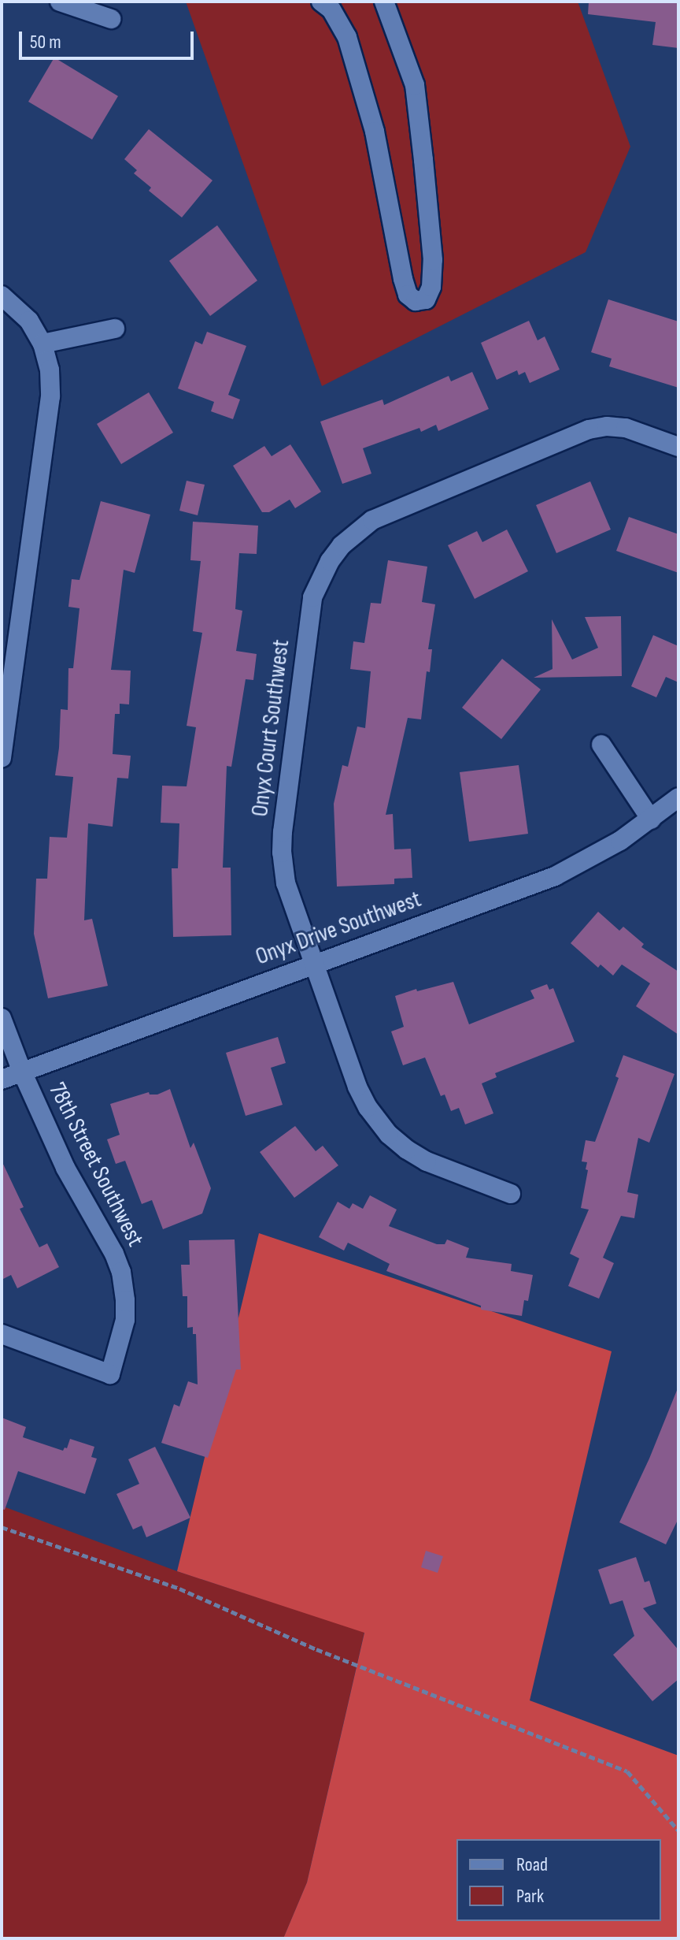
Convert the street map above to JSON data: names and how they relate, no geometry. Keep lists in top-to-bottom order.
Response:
{
  "streets": {
    "street": ["Onyx Court Southwest", "Onyx Drive Southwest", "78th Street Southwest"]
  },
  "crossings": [
    ["Onyx Court Southwest", "Onyx Drive Southwest"],
    ["Onyx Drive Southwest", "78th Street Southwest"]
  ],
  "legend": ["Road", "Park"],
  "scale_bar": "50 m"
}
